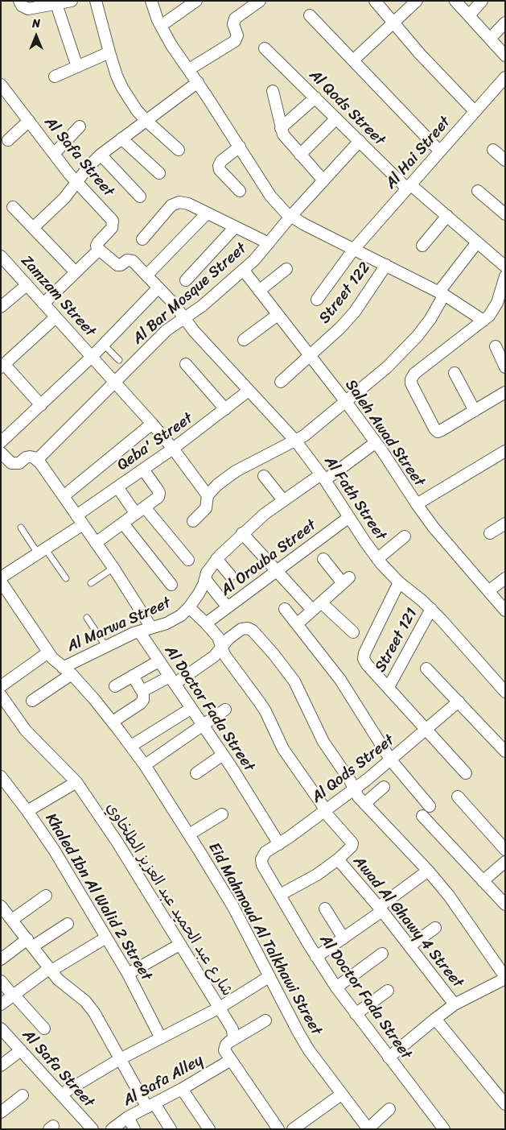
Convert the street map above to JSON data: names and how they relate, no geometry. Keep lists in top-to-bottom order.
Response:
{
  "streets": {
    "street": [
      "Al Qods Street",
      "Al Hai Street",
      "Al Safa Street",
      "Street 122",
      "Al Bar Mosque Street",
      "Zamzam Street",
      "Saleh Awad Street",
      "Qeba' Street",
      "Al Fath Street",
      "Al Orouba Street",
      "Al Marwa Street",
      "Street 121",
      "Al Doctor Fada Street",
      "Khaled Ibn Al Walid 2 Street",
      "شارع عبد الحميد عبد العزيز الطلخاوي",
      "Awad Al Ghawy 4 Street",
      "Eid Mahmoud Al Talkhawi Street",
      "Al Safa Alley"
    ]
  },
  "crossings": [
    ["Al Qods Street", "Al Hai Street"],
    ["Al Qods Street", "Al Bar Mosque Street"],
    ["Al Qods Street", "Al Doctor Fada Street"],
    ["Al Safa Street", "Al Fath Street"],
    ["Street 122", "Saleh Awad Street"],
    ["Al Bar Mosque Street", "Zamzam Street"],
    ["Al Bar Mosque Street", "Saleh Awad Street"],
    ["Al Bar Mosque Street", "Al Fath Street"],
    ["Zamzam Street", "Qeba' Street"],
    ["Saleh Awad Street", "Al Marwa Street"],
    ["Qeba' Street", "Al Fath Street"],
    ["Al Fath Street", "Al Orouba Street"],
    ["Al Fath Street", "Al Marwa Street"],
    ["Al Fath Street", "Street 121"],
    ["Al Marwa Street", "Al Doctor Fada Street"],
    ["Al Marwa Street", "Eid Mahmoud Al Talkhawi Street"],
    ["شارع عبد الحميد عبد العزيز الطلخاوي", "Al Safa Alley"]
  ],
  "north": "top"
}
